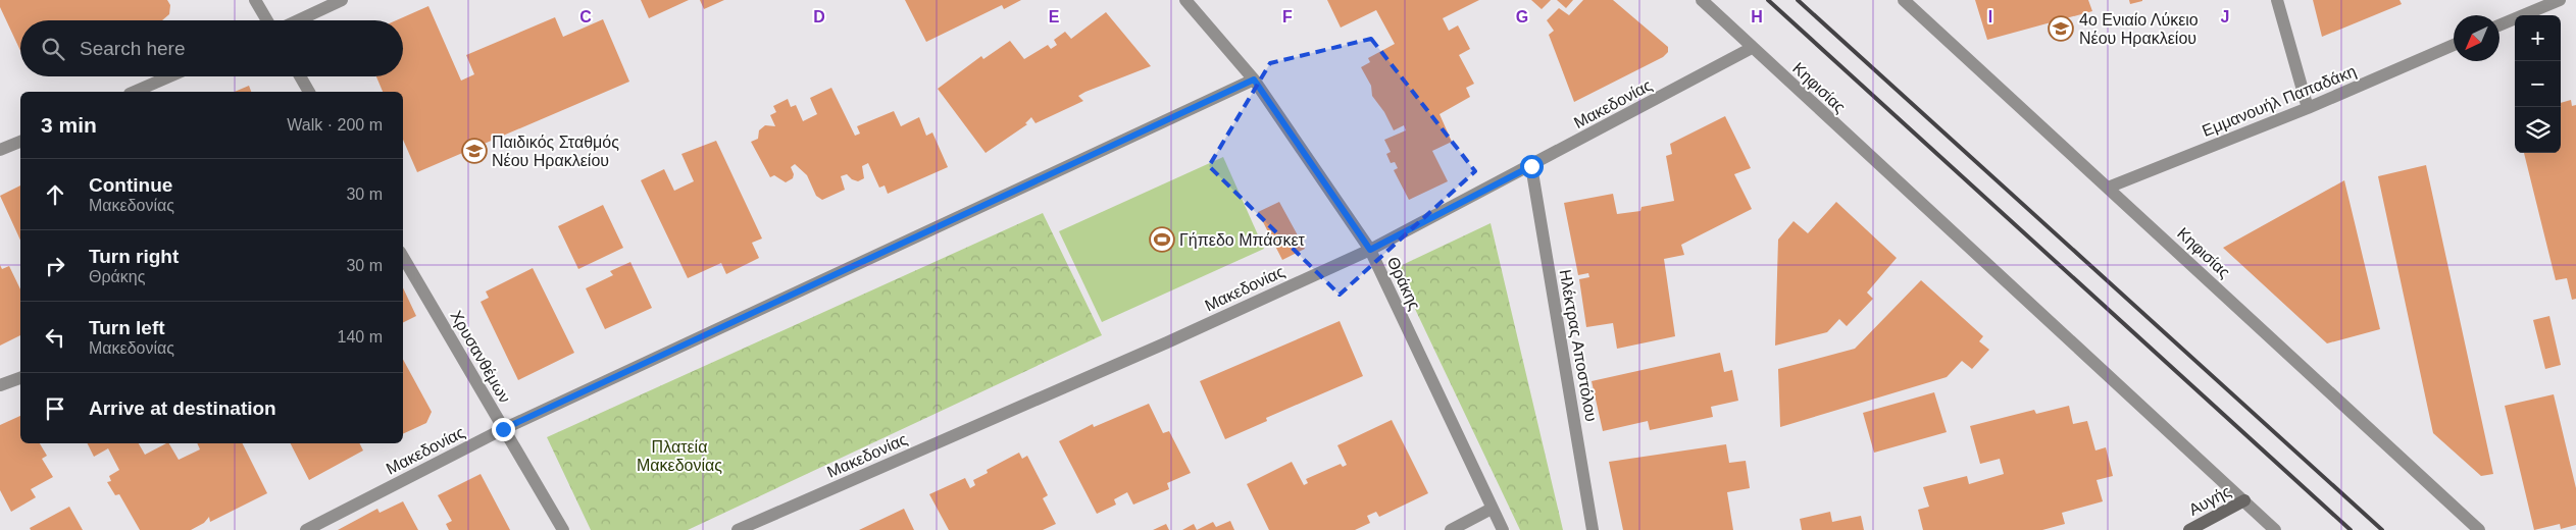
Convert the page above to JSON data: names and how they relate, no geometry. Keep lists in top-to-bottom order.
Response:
{
  "streets": {
    "street": [
      "Κηφισίας",
      "Εμμανουήλ Παπαδάκη",
      "Μακεδονίας",
      "Θράκης",
      "Ηλέκτρας Αποστόλου",
      "Χρυσανθέμων",
      "Αυγής"
    ]
  },
  "crossings": [
    ["Κηφισίας", "Εμμανουήλ Παπαδάκη"],
    ["Κηφισίας", "Μακεδονίας"],
    ["Κηφισίας", "Αυγής"],
    ["Μακεδονίας", "Θράκης"],
    ["Μακεδονίας", "Ηλέκτρας Αποστόλου"],
    ["Μακεδονίας", "Χρυσανθέμων"]
  ],
  "parks": ["Πλατεία Μακεδονίας"],
  "places": {
    "school or university": ["4ο Ενιαίο Λύκειο Νέου Ηρακλείου", "Παιδικός Σταθμός Νέου Ηρακλείου"],
    "sports": ["Γήπεδο Μπάσκετ"]
  },
  "north": "bottom left",
  "page": {
    "map_buttons": ["+", "−"],
    "search": "Search here",
    "heading": ["3 min", "Walk · 200 m"],
    "list": [
      ["Continue", "Μακεδονίας", "30 m"],
      ["Turn right", "Θράκης", "30 m"],
      ["Turn left", "Μακεδονίας", "140 m"],
      "Arrive at destination"
    ]
  },
  "grid": {
    "columns": [
      "C",
      "D",
      "E",
      "F",
      "G",
      "H",
      "I",
      "J"
    ]
  }
}
